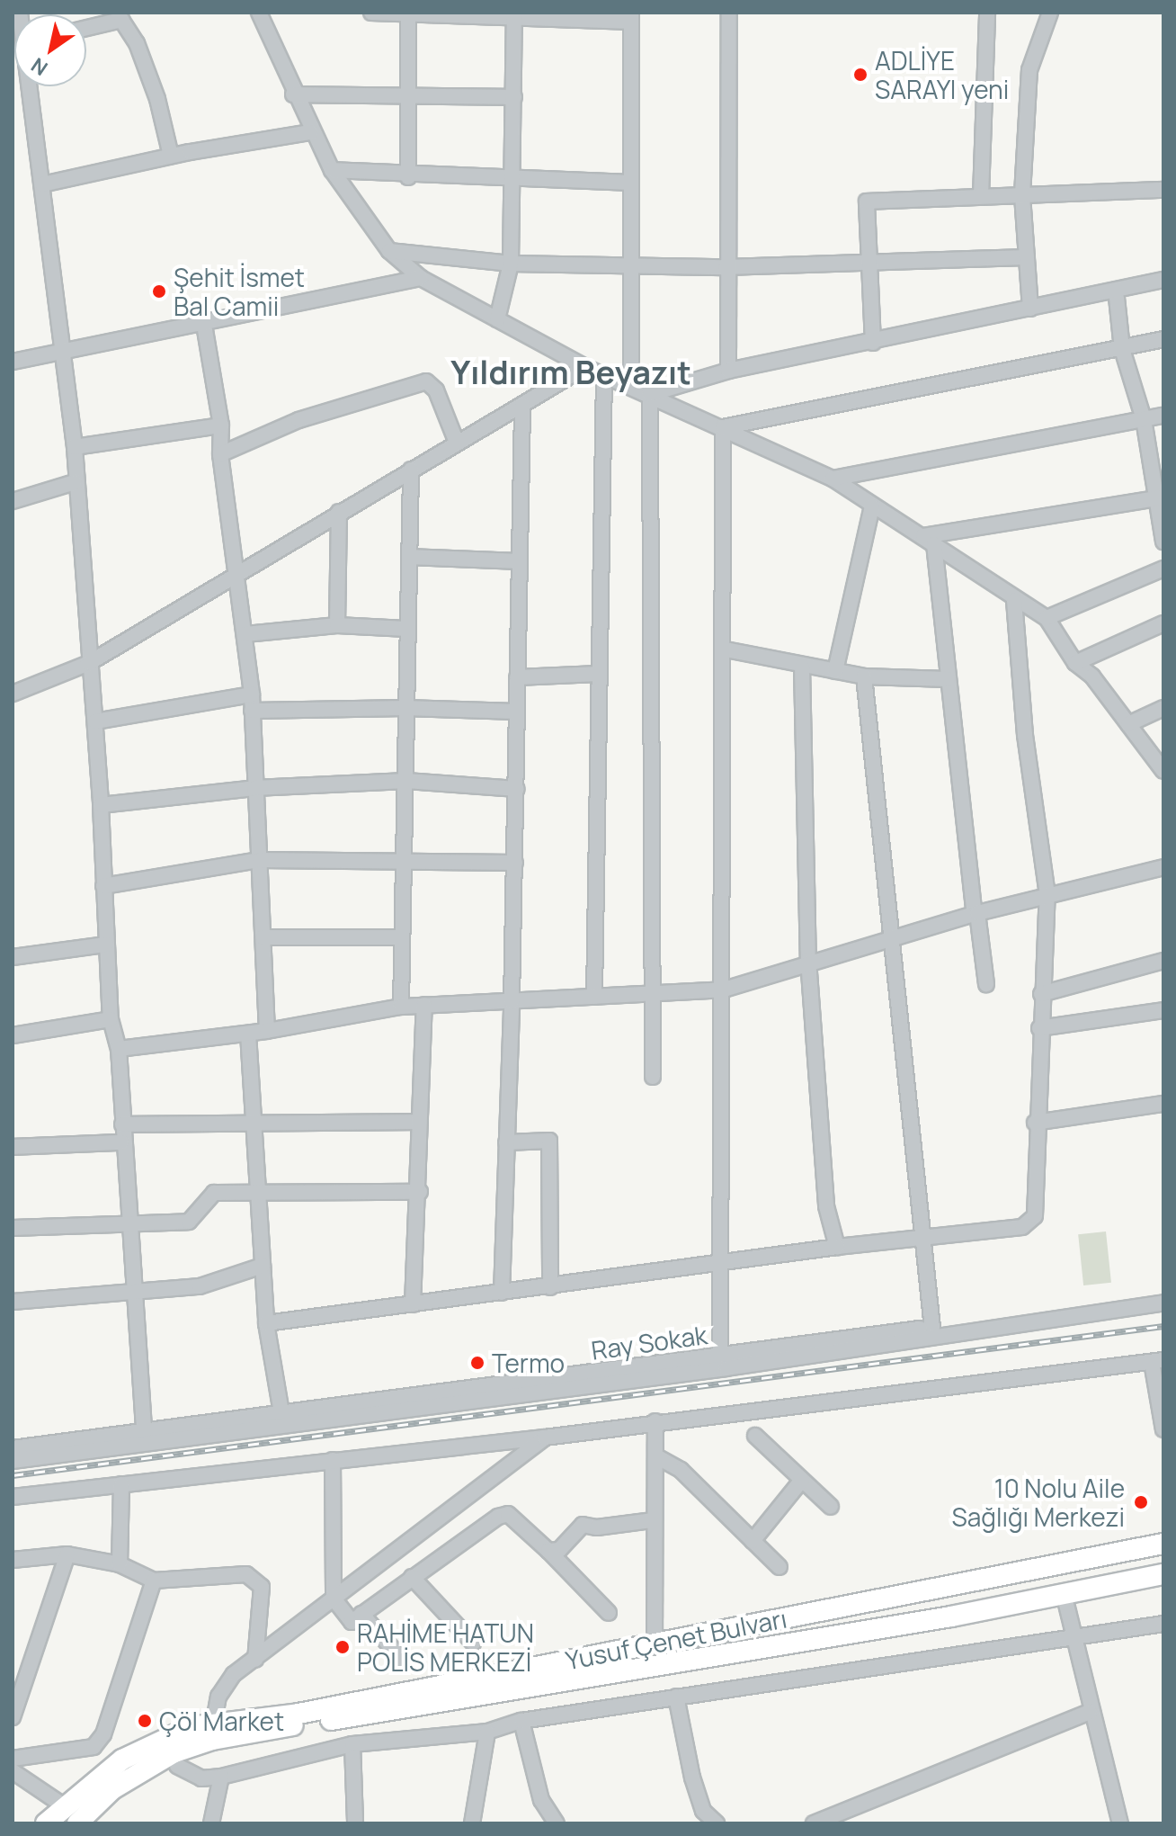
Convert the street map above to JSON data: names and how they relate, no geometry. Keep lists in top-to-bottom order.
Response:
{
  "streets": {
    "highway": ["Yusuf Çenet Bulvarı"],
    "street": ["Ray Sokak"]
  },
  "districts": ["Yıldırım Beyazıt"],
  "places": [
    "ADLİYE SARAYI yeni",
    "Şehit İsmet Bal Camii",
    "Termo",
    "10 Nolu Aile Sağlığı Merkezi",
    "RAHİME HATUN POLİS MERKEZİ",
    "Çöl Market"
  ],
  "north": "bottom left"
}
